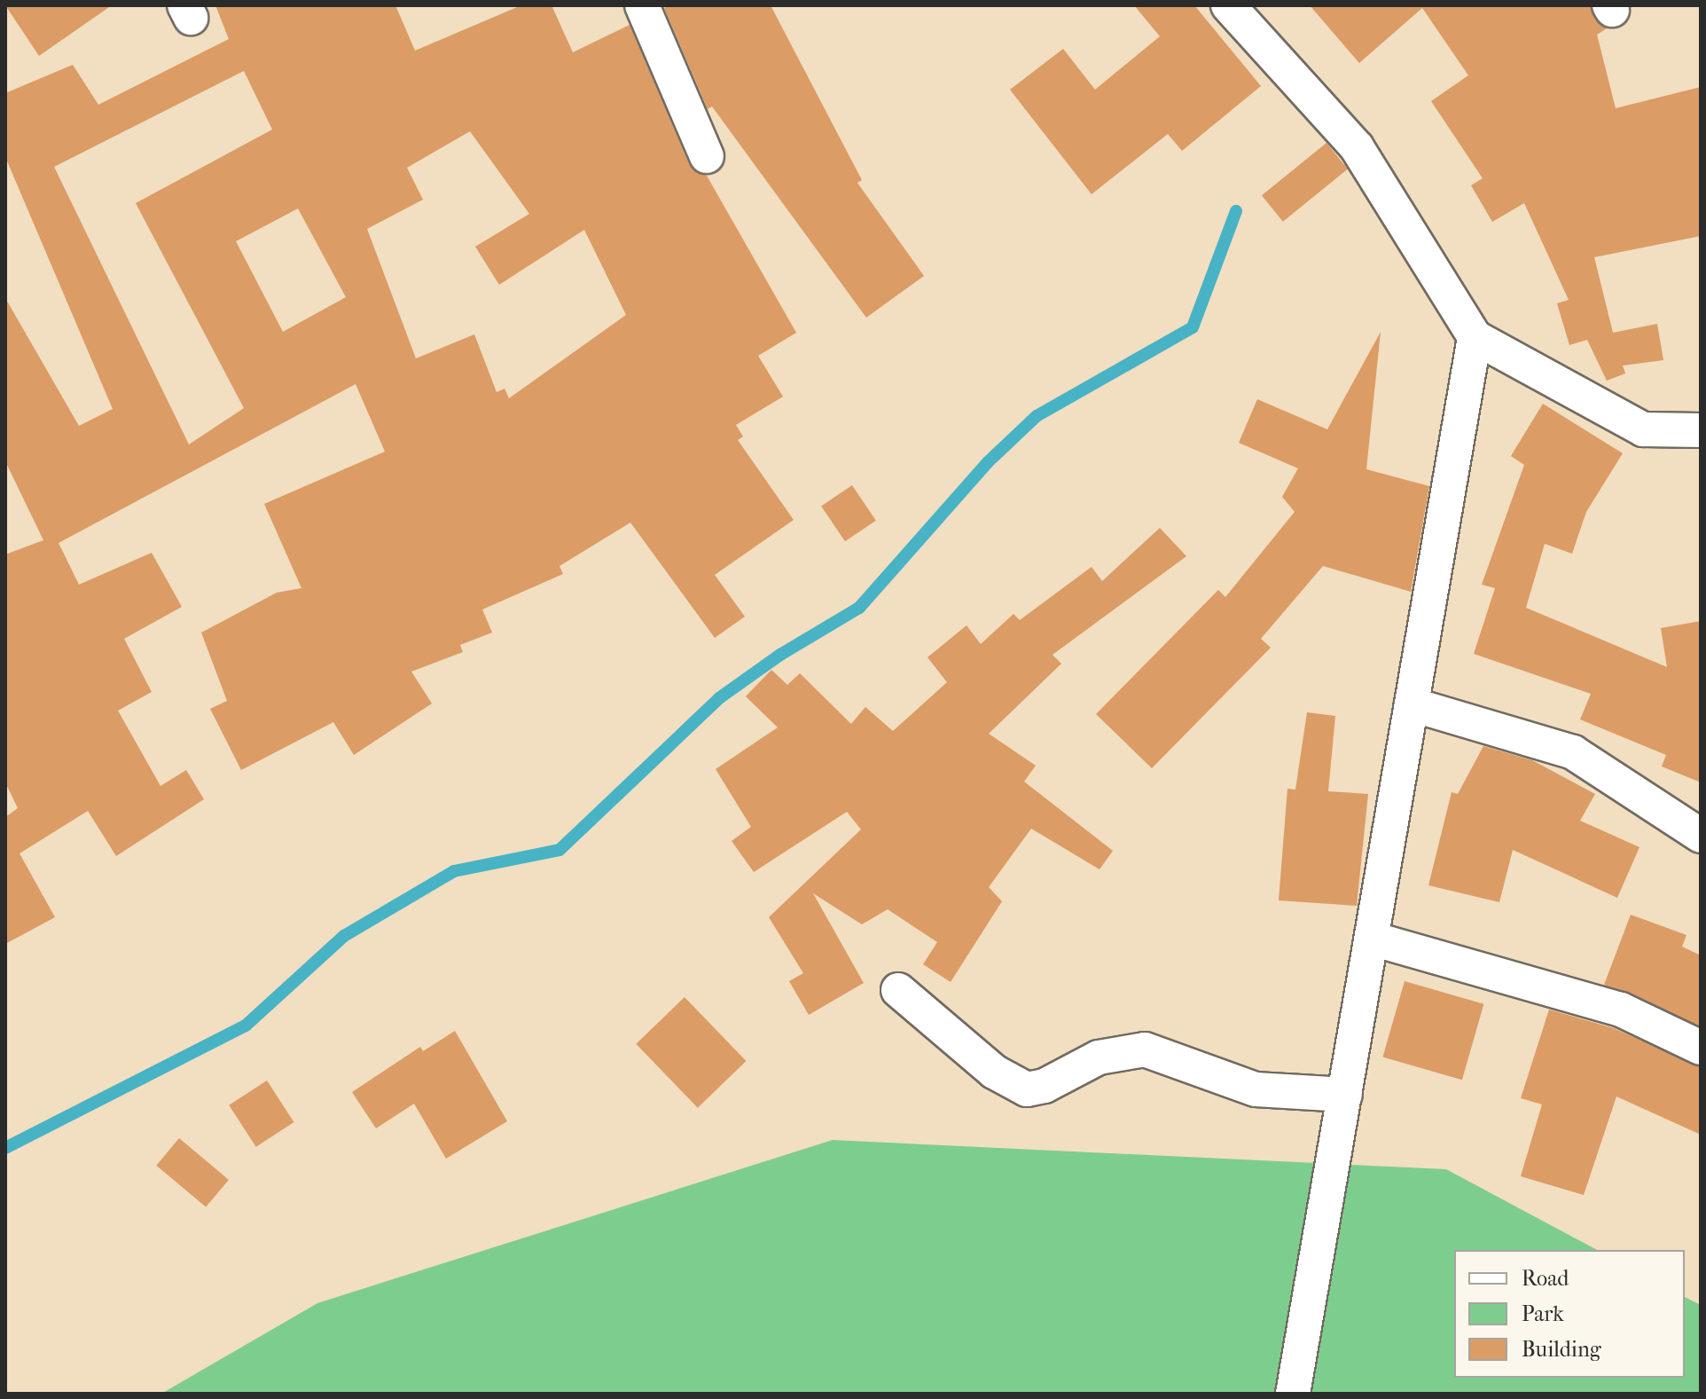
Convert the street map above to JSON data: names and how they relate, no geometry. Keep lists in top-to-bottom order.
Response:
{
  "legend": ["Road", "Park", "Building"]
}
